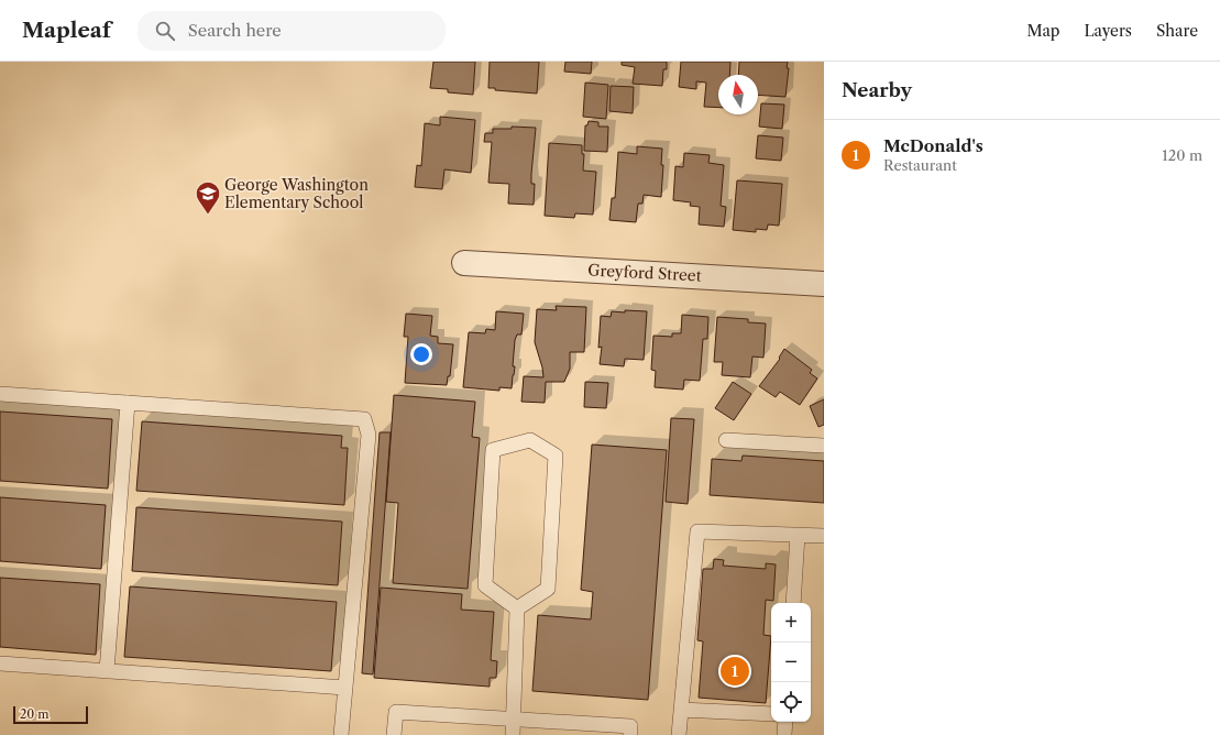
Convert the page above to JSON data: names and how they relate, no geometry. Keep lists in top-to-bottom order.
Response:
{
  "streets": {
    "street": ["Greyford Street"]
  },
  "places": {
    "school or university": ["George Washington Elementary School"]
  },
  "scale_bar": "20 m",
  "north": "top",
  "page": {
    "header": "Mapleaf",
    "search": "Search here",
    "nav": ["Map", "Layers", "Share"],
    "heading": "Nearby",
    "list": [
      {
        "mark": "1",
        "name": "McDonald's",
        "note": "Restaurant",
        "value": "120 m"
      }
    ],
    "map_buttons": ["+", "−"],
    "pins": "1",
    "scale": "20 m"
  }
}
